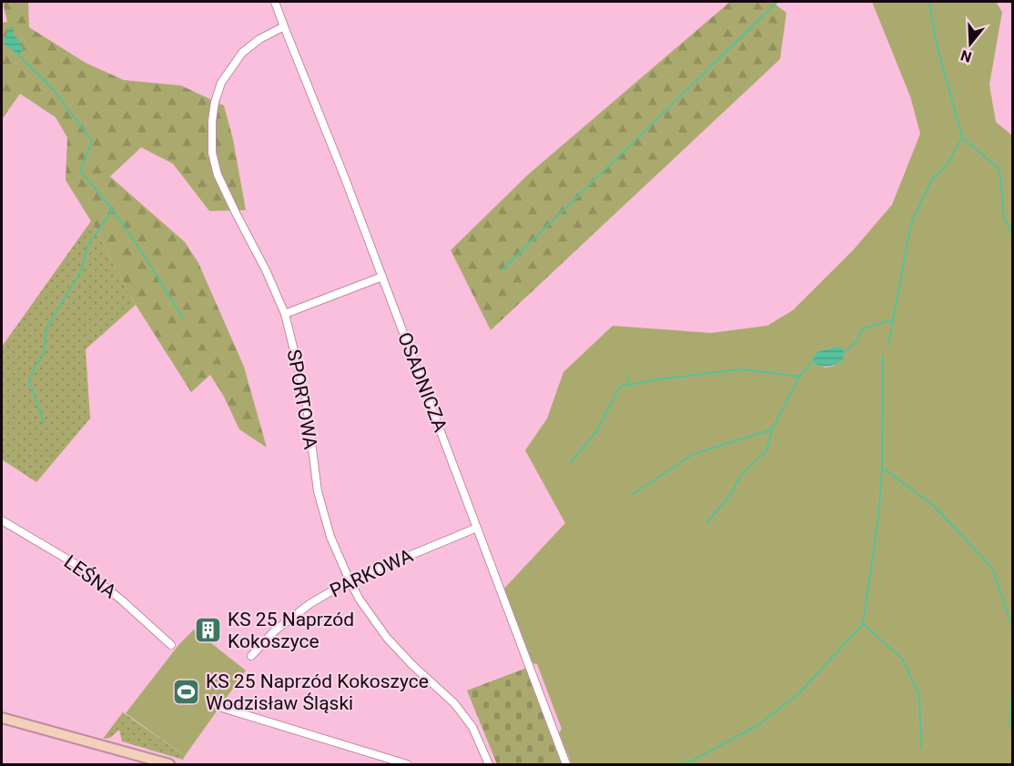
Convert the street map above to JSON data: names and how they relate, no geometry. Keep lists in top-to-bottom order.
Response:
{
  "streets": {
    "street": [
      "OSADNICZA",
      "SPORTOWA",
      "PARKOWA",
      "LEŚNA"
    ]
  },
  "crossings": [
    ["OSADNICZA", "SPORTOWA"],
    ["OSADNICZA", "PARKOWA"],
    ["SPORTOWA", "PARKOWA"]
  ],
  "places": {
    "building": ["KS 25 Naprzód Kokoszyce"],
    "sports": ["KS 25 Naprzód Kokoszyce Wodzisław Śląski"]
  },
  "north": "bottom"
}
